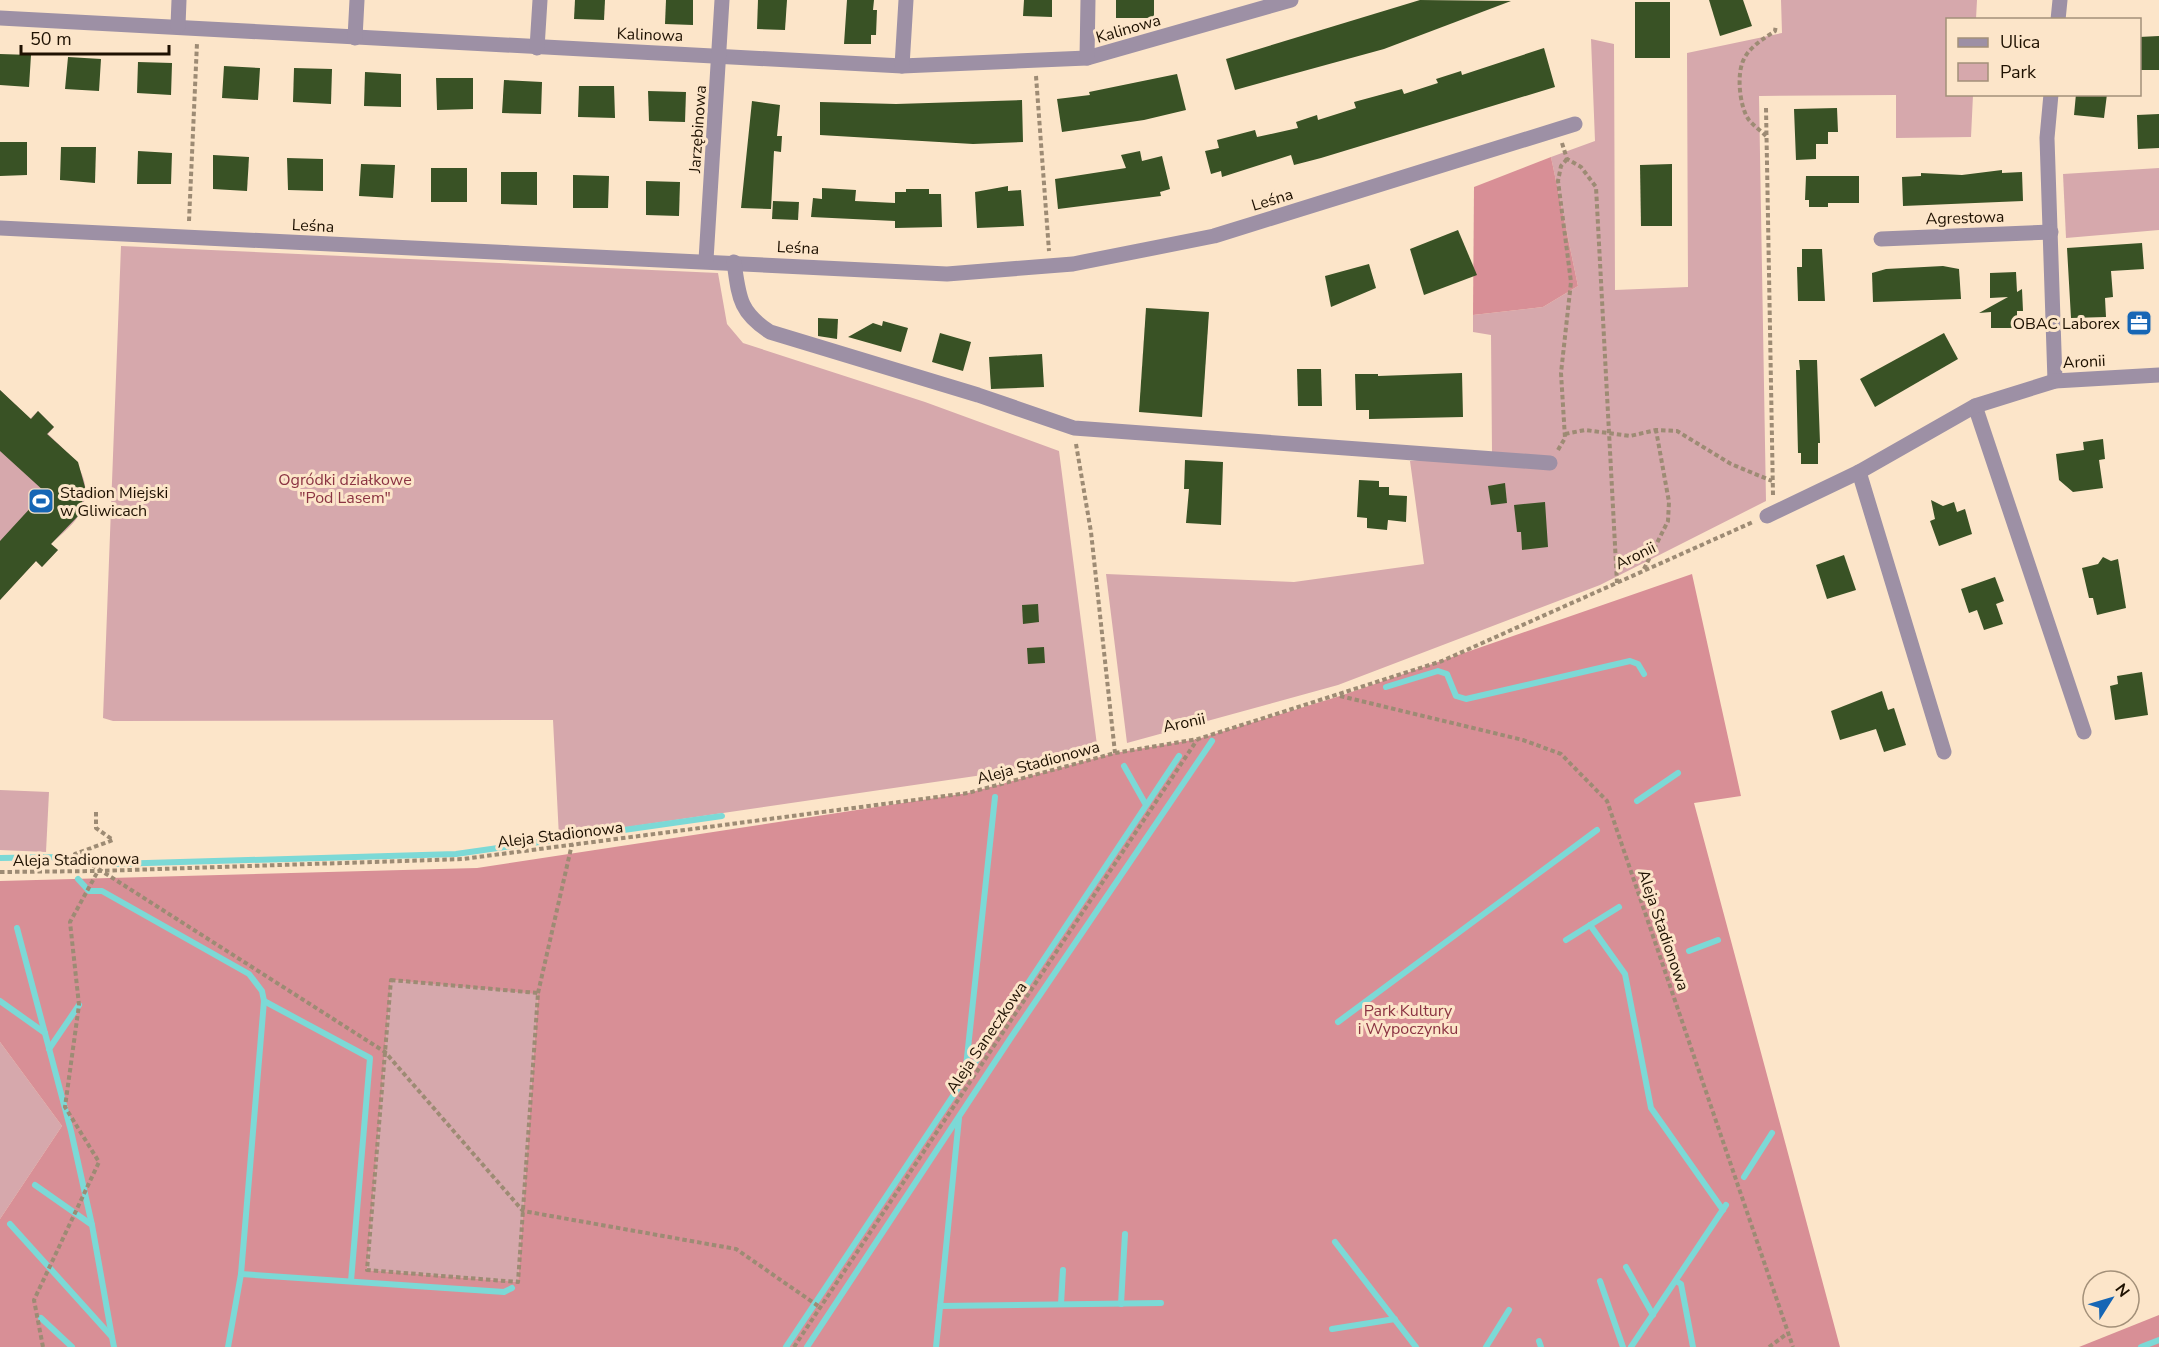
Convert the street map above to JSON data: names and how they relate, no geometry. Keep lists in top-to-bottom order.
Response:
{
  "streets": {
    "street": [
      "Kalinowa",
      "Jarzębinowa",
      "Leśna",
      "Agrestowa",
      "Aronii"
    ],
    "path": ["Aleja Stadionowa", "Aleja Saneczkowa"]
  },
  "crossings": [
    ["Kalinowa", "Jarzębinowa"],
    ["Jarzębinowa", "Leśna"],
    ["Aronii", "Aleja Stadionowa"],
    ["Aronii", "Aleja Saneczkowa"]
  ],
  "parks": ["Ogródki działkowe \"Pod Lasem\"", "Park Kultury i Wypoczynku"],
  "places": {
    "office": ["OBAC Laborex"],
    "sports": ["Stadion Miejski w Gliwicach"]
  },
  "legend": ["Ulica", "Park"],
  "scale_bar": "50 m",
  "north": "top right"
}
